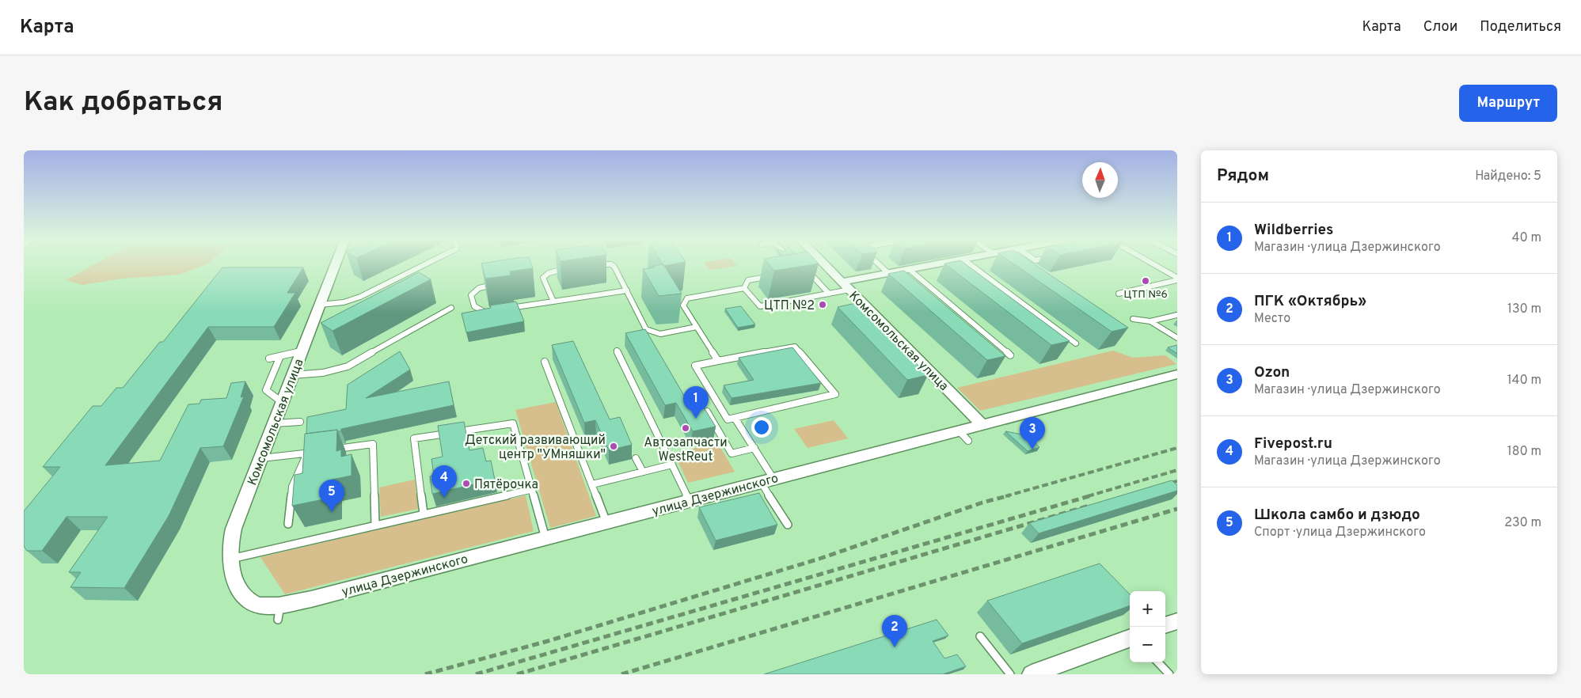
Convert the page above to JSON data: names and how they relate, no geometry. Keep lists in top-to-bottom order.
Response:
{
  "streets": {
    "street": ["Комсомольская улица", "улица Дзержинского"]
  },
  "crossings": [
    ["Комсомольская улица", "улица Дзержинского"]
  ],
  "places": [
    "ЦТП №6",
    "ЦТП №2",
    "Автозапчасти WestReut",
    "Детский развивающий центр \"УМняшки\"",
    "Пятёрочка"
  ],
  "north": "top",
  "page": {
    "header": "Карта",
    "nav": ["Карта", "Слои", "Поделиться"],
    "buttons": "Маршрут",
    "title": "Как добраться",
    "heading": ["Рядом", "Найдено: 5"],
    "list": [
      {
        "mark": "1",
        "name": "Wildberries",
        "note": "Магазин · улица Дзержинского",
        "value": "40 m"
      },
      {
        "mark": "2",
        "name": "ПГК «Октябрь»",
        "note": "Место",
        "value": "130 m"
      },
      {
        "mark": "3",
        "name": "Ozon",
        "note": "Магазин · улица Дзержинского",
        "value": "140 m"
      },
      {
        "mark": "4",
        "name": "Fivepost.ru",
        "note": "Магазин · улица Дзержинского",
        "value": "180 m"
      },
      {
        "mark": "5",
        "name": "Школа самбо и дзюдо",
        "note": "Спорт · улица Дзержинского",
        "value": "230 m"
      }
    ],
    "pins": [
      "1",
      "3",
      "4",
      "5",
      "2"
    ],
    "map_buttons": ["+", "−"]
  }
}
